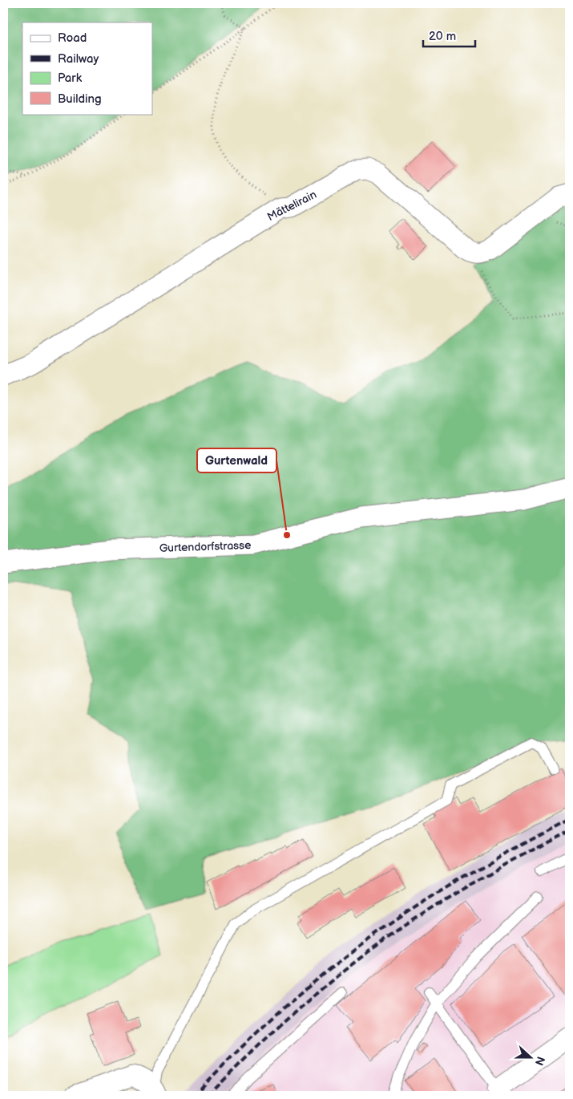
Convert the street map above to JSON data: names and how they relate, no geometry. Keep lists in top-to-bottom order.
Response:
{
  "streets": {
    "street": ["Mättelirain", "Gurtendorfstrasse"]
  },
  "places": ["Gurtenwald"],
  "legend": [
    "Road",
    "Railway",
    "Park",
    "Building"
  ],
  "scale_bar": "20 m",
  "north": "right"
}
